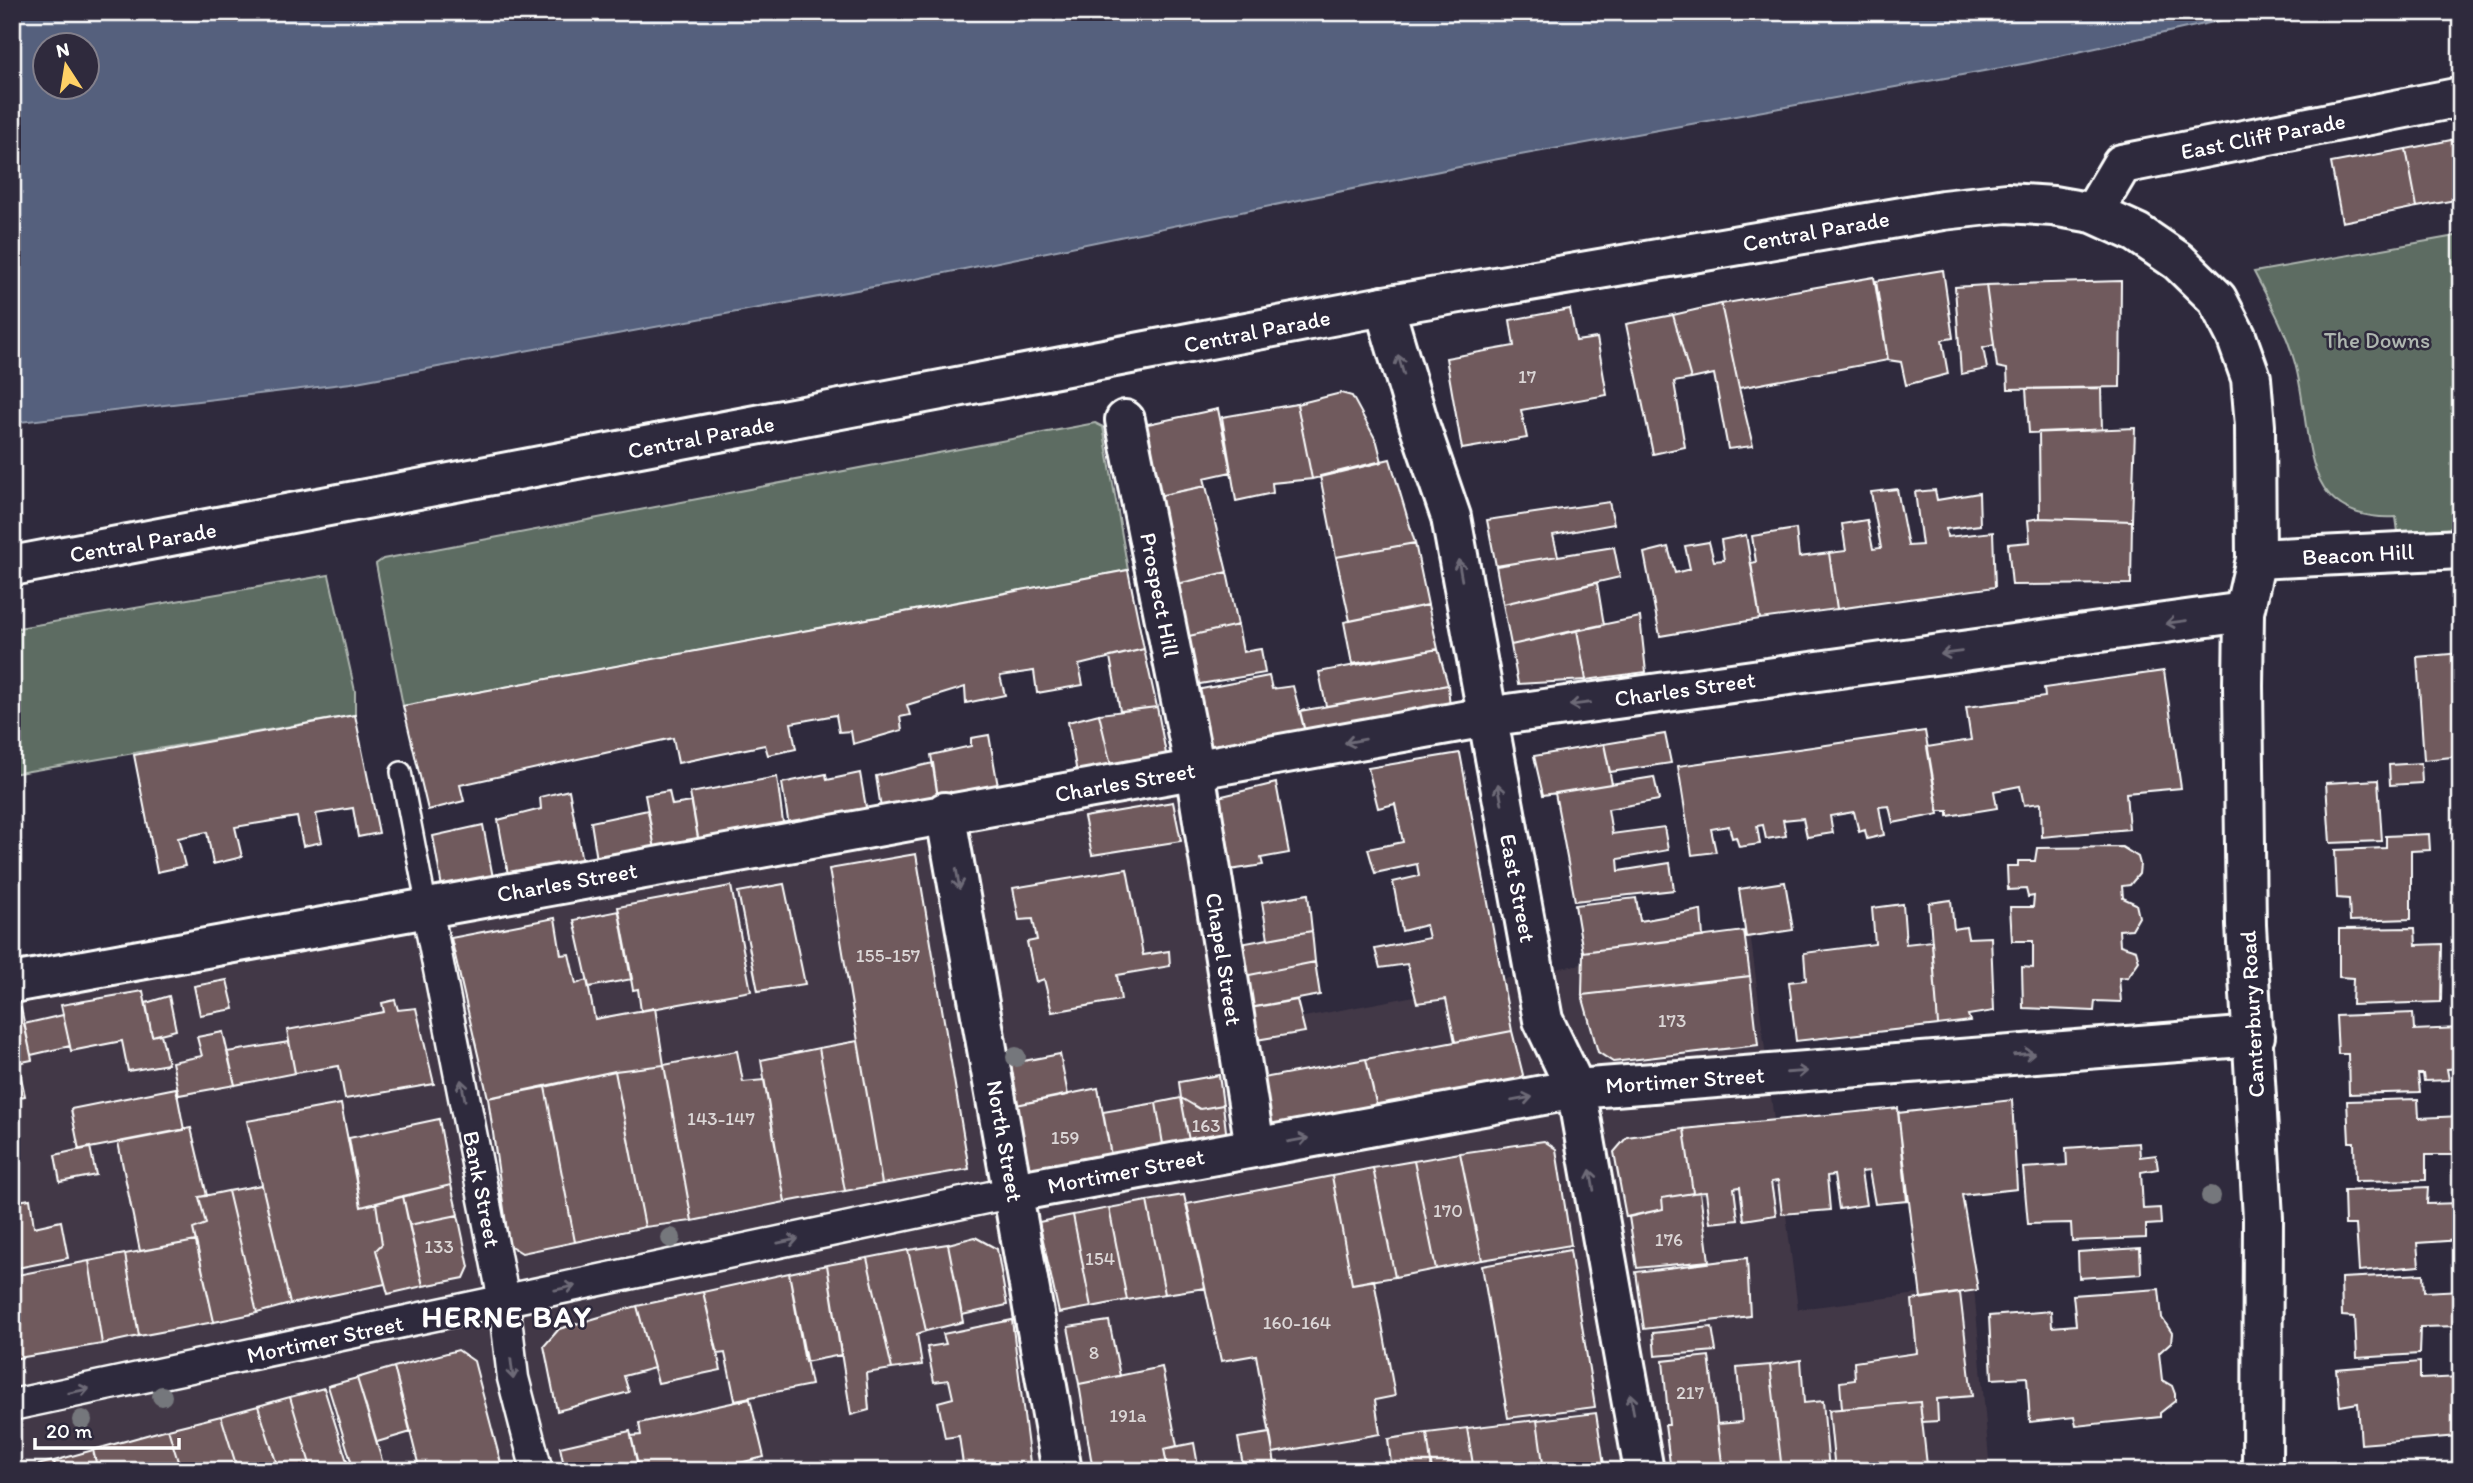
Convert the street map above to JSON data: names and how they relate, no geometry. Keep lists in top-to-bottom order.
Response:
{
  "streets": {
    "street": [
      "East Cliff Parade",
      "Central Parade",
      "Beacon Hill",
      "Prospect Hill",
      "Charles Street",
      "East Street",
      "Chapel Street",
      "Canterbury Road",
      "Mortimer Street",
      "North Street",
      "Bank Street"
    ]
  },
  "crossings": [
    ["East Cliff Parade", "Central Parade"],
    ["Central Parade", "Beacon Hill"],
    ["Central Parade", "East Street"],
    ["Central Parade", "Canterbury Road"],
    ["Beacon Hill", "Canterbury Road"],
    ["Prospect Hill", "Charles Street"],
    ["Prospect Hill", "Chapel Street"],
    ["Charles Street", "East Street"],
    ["Charles Street", "Chapel Street"],
    ["Charles Street", "Canterbury Road"],
    ["Charles Street", "North Street"],
    ["Charles Street", "Bank Street"],
    ["East Street", "Mortimer Street"],
    ["Chapel Street", "Mortimer Street"],
    ["Canterbury Road", "Mortimer Street"],
    ["Mortimer Street", "North Street"],
    ["Mortimer Street", "Bank Street"]
  ],
  "one_way": [
    "Charles Street",
    "East Street",
    "Mortimer Street",
    "North Street"
  ],
  "districts": ["HERNE BAY"],
  "parks": ["The Downs"],
  "house_numbers": [
    "17",
    "155-157",
    "173",
    "143-147",
    "163",
    "159",
    "170",
    "176",
    "133",
    "154",
    "160-164",
    "8",
    "217",
    "191a"
  ],
  "scale_bar": "20 m",
  "north": "top"
}
